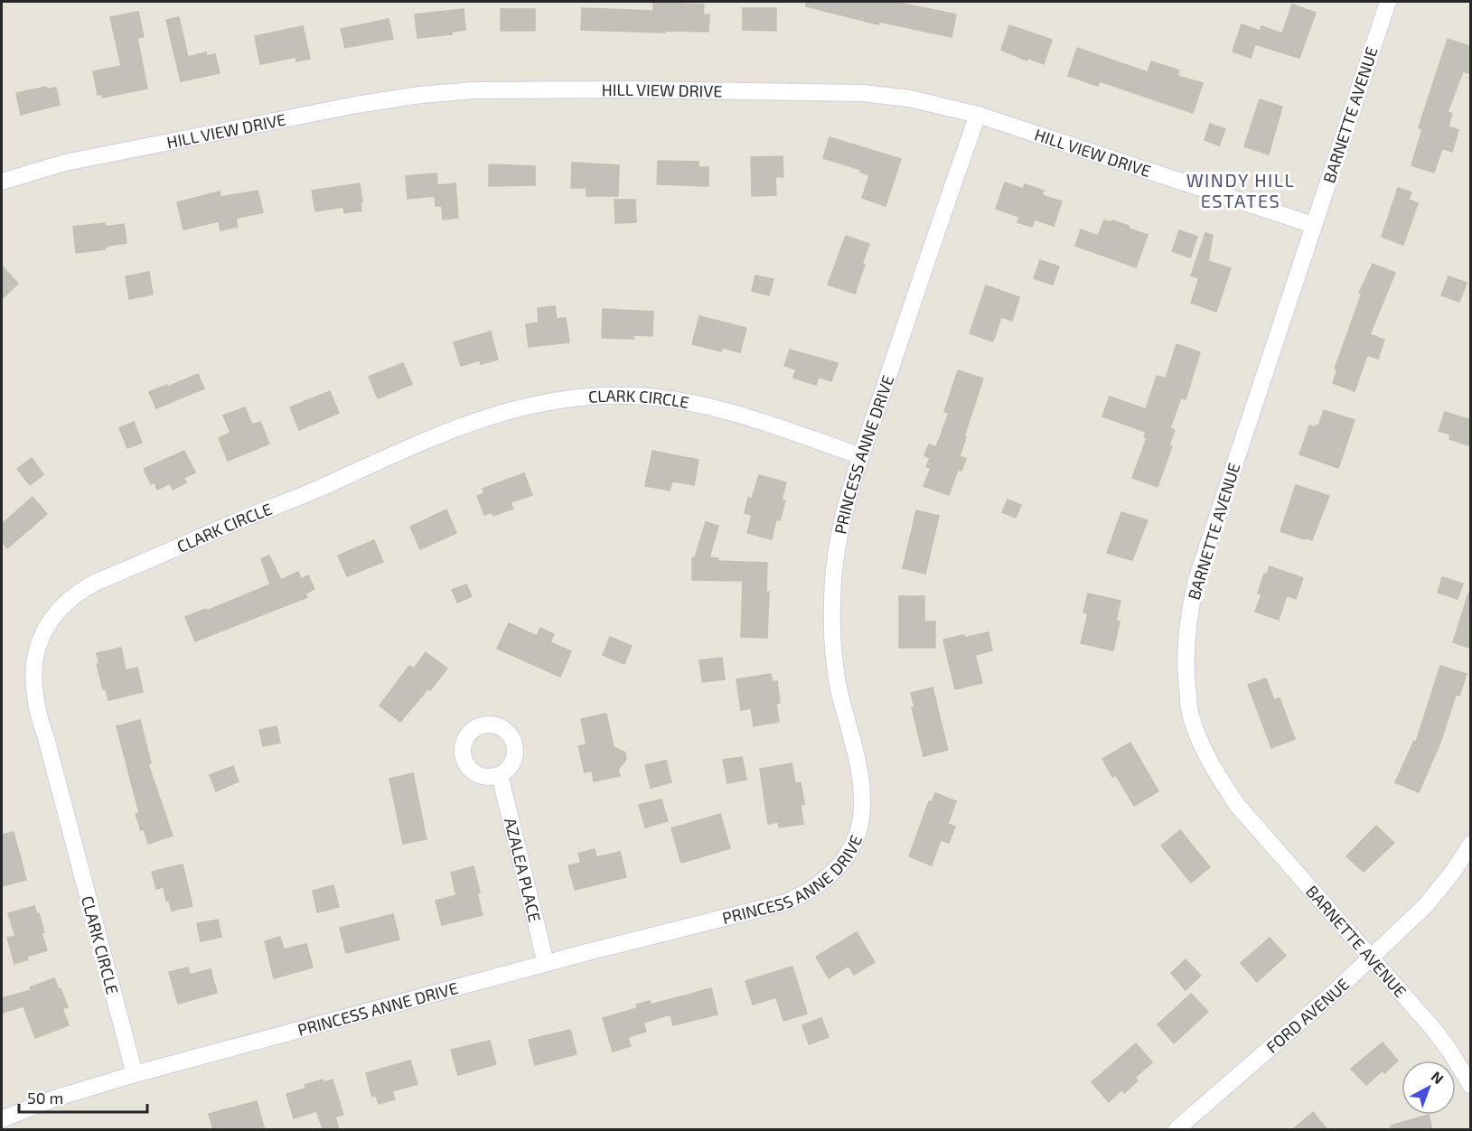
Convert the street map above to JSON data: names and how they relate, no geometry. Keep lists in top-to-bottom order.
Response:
{
  "streets": {
    "street": [
      "HILL VIEW DRIVE",
      "BARNETTE AVENUE",
      "CLARK CIRCLE",
      "PRINCESS ANNE DRIVE",
      "AZALEA PLACE",
      "FORD AVENUE"
    ]
  },
  "crossings": [
    ["HILL VIEW DRIVE", "BARNETTE AVENUE"],
    ["HILL VIEW DRIVE", "PRINCESS ANNE DRIVE"],
    ["BARNETTE AVENUE", "FORD AVENUE"],
    ["CLARK CIRCLE", "PRINCESS ANNE DRIVE"],
    ["PRINCESS ANNE DRIVE", "AZALEA PLACE"]
  ],
  "districts": ["WINDY HILL ESTATES"],
  "scale_bar": "50 m",
  "north": "top right"
}
